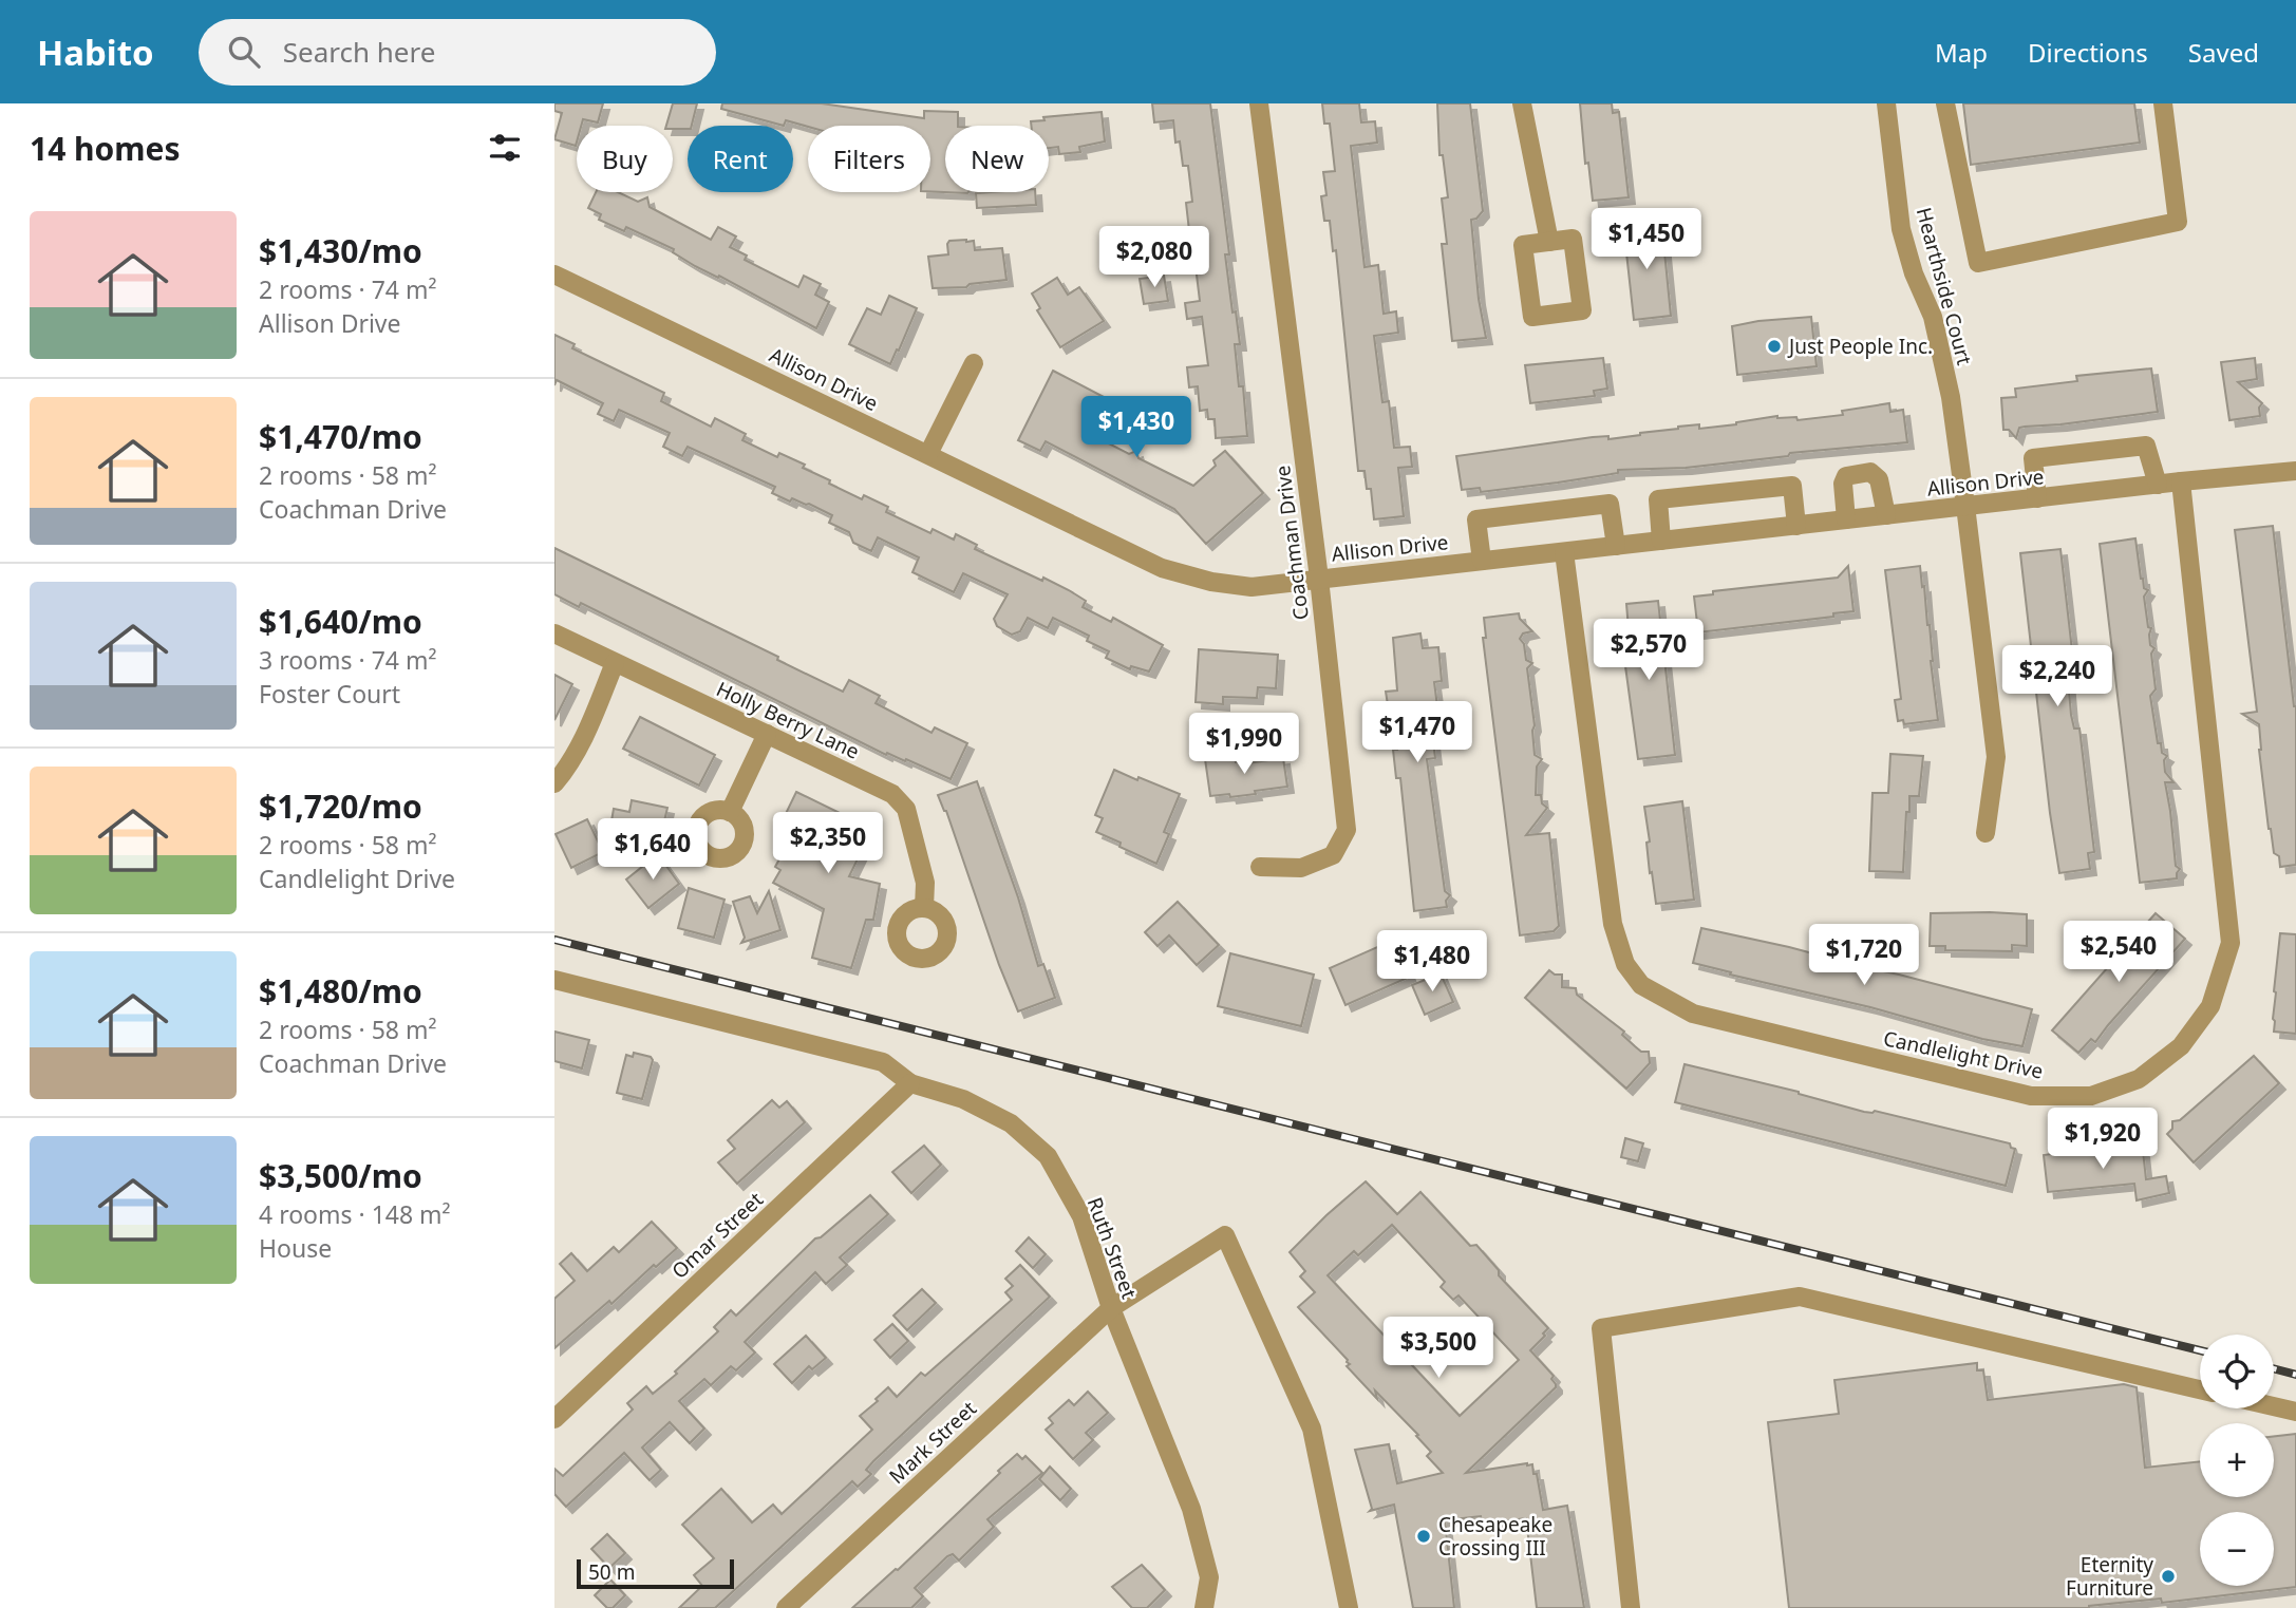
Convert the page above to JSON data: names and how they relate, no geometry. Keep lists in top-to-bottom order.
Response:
{
  "streets": {
    "street": [
      "Hearthside Court",
      "Allison Drive",
      "Coachman Drive",
      "Holly Berry Lane",
      "Candlelight Drive",
      "Omar Street",
      "Ruth Street",
      "Mark Street"
    ]
  },
  "crossings": [
    ["Hearthside Court", "Allison Drive"],
    ["Allison Drive", "Coachman Drive"],
    ["Allison Drive", "Candlelight Drive"],
    ["Omar Street", "Ruth Street"],
    ["Ruth Street", "Mark Street"]
  ],
  "places": ["Just People Inc.", "Chesapeake Crossing III", "Eternity Furniture"],
  "scale_bar": "50 m",
  "page": {
    "header": "Habito",
    "search": "Search here",
    "nav": ["Map", "Directions", "Saved"],
    "heading": "14 homes",
    "chip": [
      "Buy",
      "Rent",
      "Filters",
      "New"
    ],
    "list": [
      {
        "name": "$1,430/mo",
        "note": "2 rooms · 74 m² · Allison Drive"
      },
      {
        "name": "$1,470/mo",
        "note": "2 rooms · 58 m² · Coachman Drive"
      },
      {
        "name": "$1,640/mo",
        "note": "3 rooms · 74 m² · Foster Court"
      },
      {
        "name": "$1,720/mo",
        "note": "2 rooms · 58 m² · Candlelight Drive"
      },
      {
        "name": "$1,480/mo",
        "note": "2 rooms · 58 m² · Coachman Drive"
      },
      {
        "name": "$3,500/mo",
        "note": "4 rooms · 148 m² · House"
      }
    ],
    "price": [
      "$1,450",
      "$2,080",
      "$1,430",
      "$2,570",
      "$2,240",
      "$1,470",
      "$1,990",
      "$2,350",
      "$1,640",
      "$2,540",
      "$1,720",
      "$1,480",
      "$1,920",
      "$3,500"
    ],
    "map_buttons": ["+", "−"],
    "scale": "50 m"
  }
}
